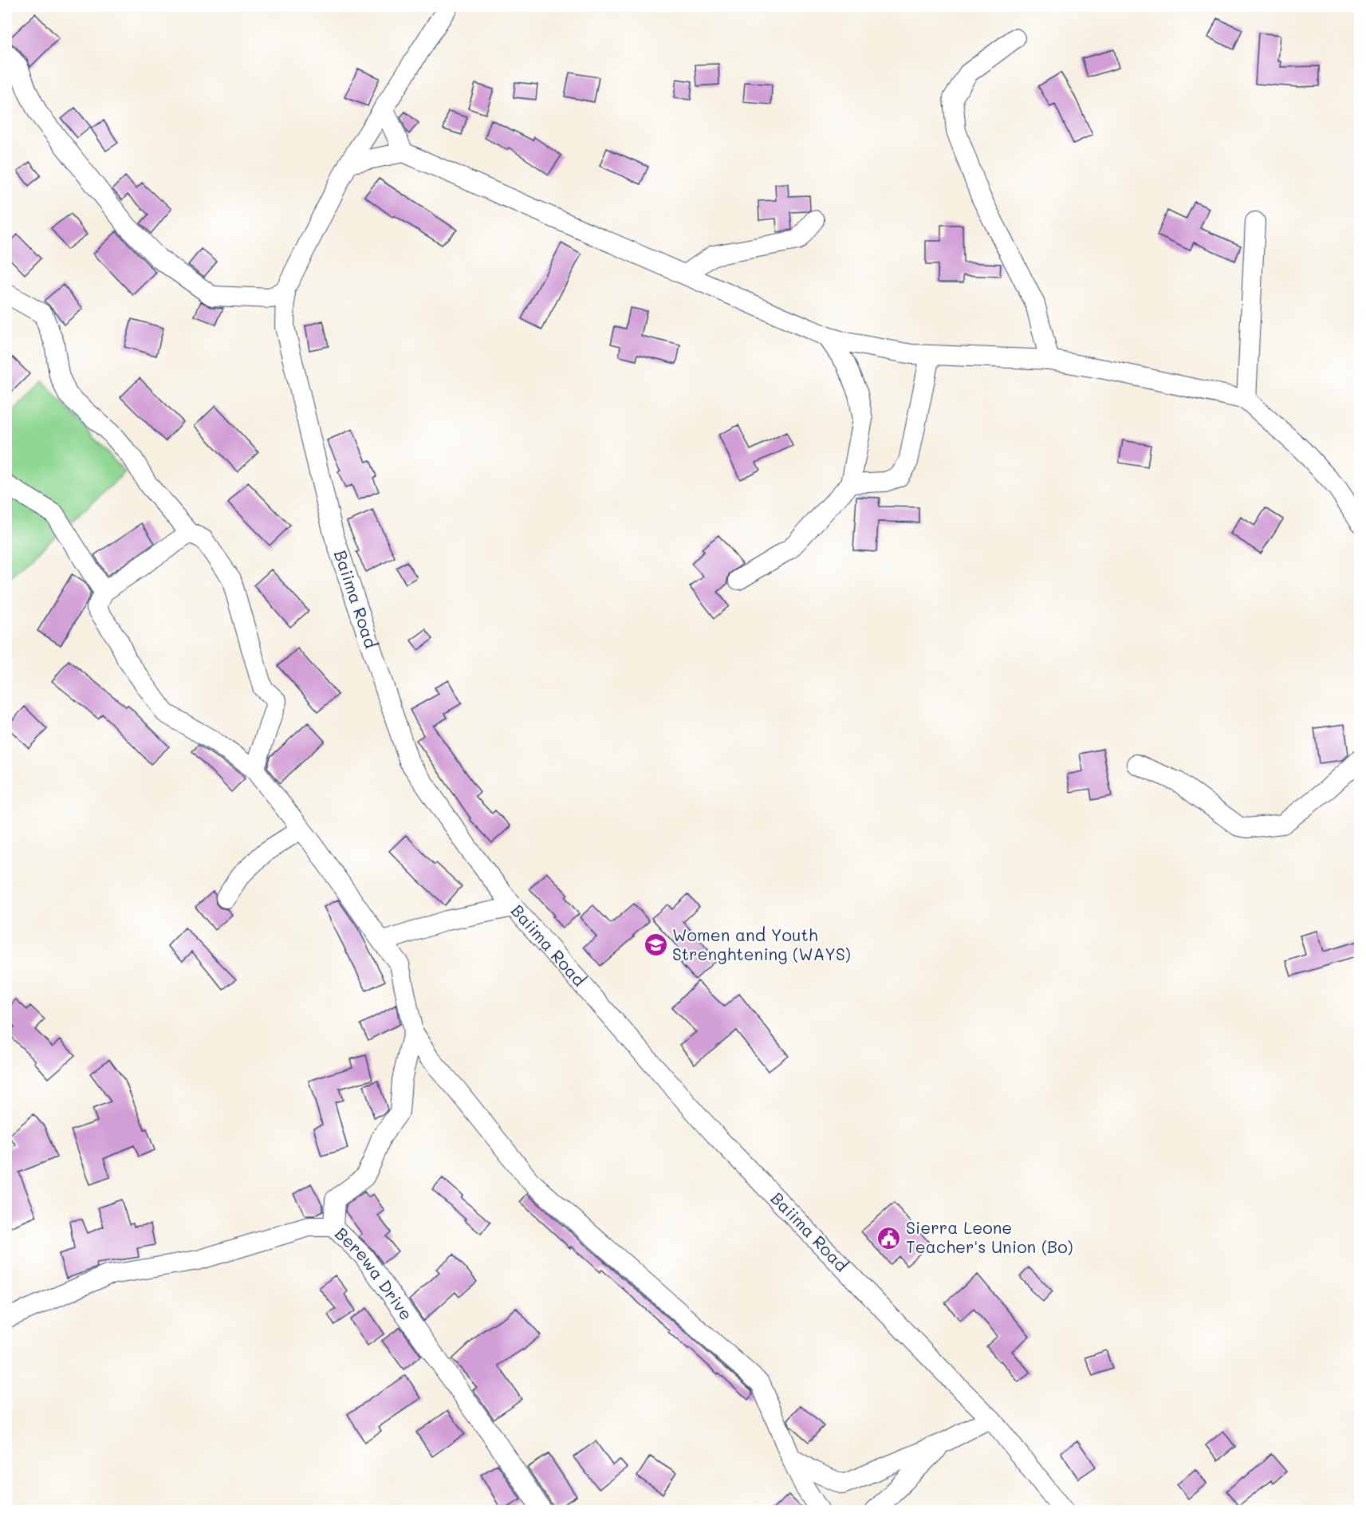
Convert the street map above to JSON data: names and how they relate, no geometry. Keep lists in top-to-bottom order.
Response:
{
  "streets": {
    "street": ["Baiima Road", "Berewa Drive"]
  },
  "places": {
    "school or university": ["Women and Youth Strenghtening (WAYS)"],
    "public building": ["Sierra Leone Teacher's Union (Bo)"]
  }
}
